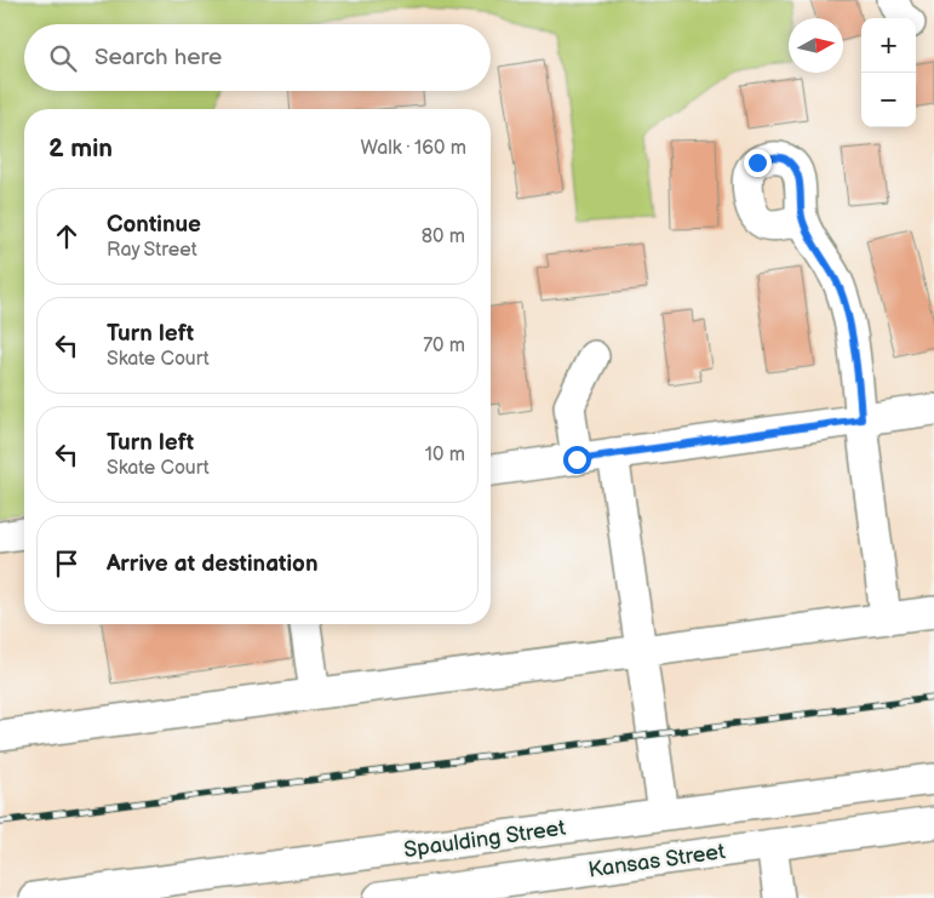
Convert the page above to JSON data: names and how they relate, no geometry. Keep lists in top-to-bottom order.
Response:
{
  "streets": {
    "street": ["Spaulding Street", "Kansas Street"]
  },
  "north": "right",
  "page": {
    "map_buttons": ["+", "−"],
    "search": "Search here",
    "heading": ["2 min", "Walk · 160 m"],
    "list": [
      ["Continue", "Ray Street", "80 m"],
      ["Turn left", "Skate Court", "70 m"],
      ["Turn left", "Skate Court", "10 m"],
      "Arrive at destination"
    ]
  }
}
